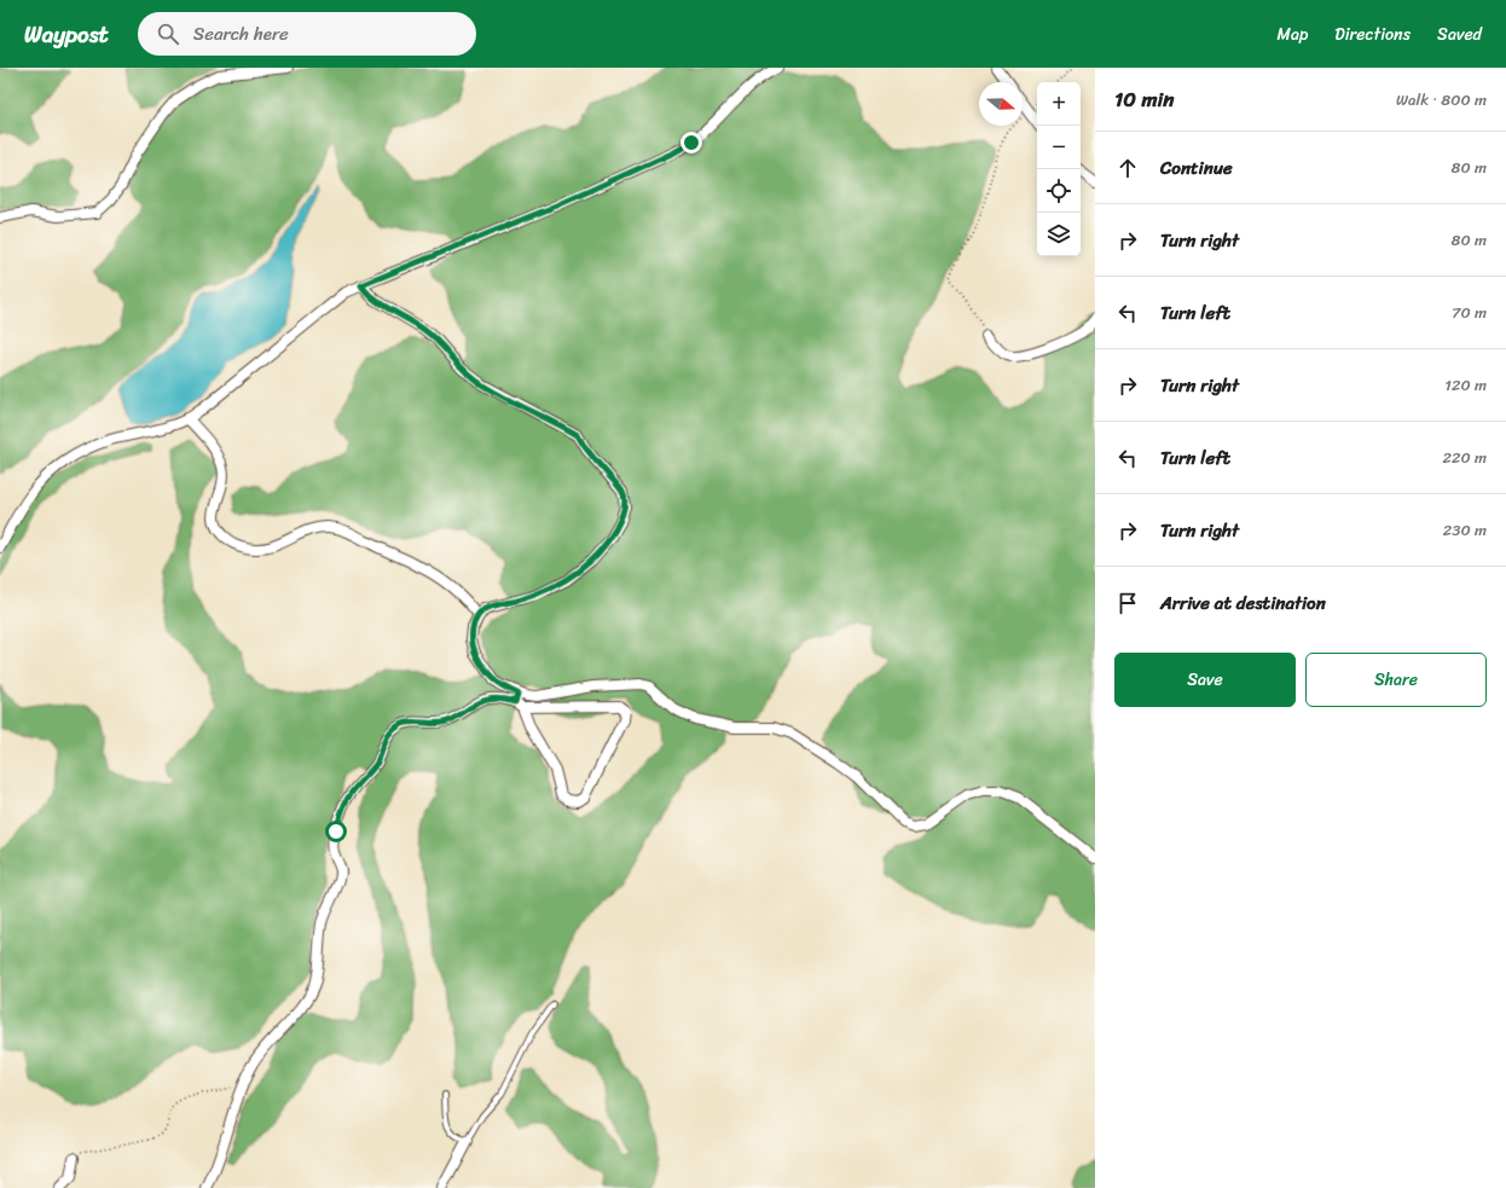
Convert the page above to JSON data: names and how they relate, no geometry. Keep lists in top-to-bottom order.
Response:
{
  "north": "right",
  "page": {
    "header": "Waypost",
    "search": "Search here",
    "nav": ["Map", "Directions", "Saved"],
    "heading": ["10 min", "Walk · 800 m"],
    "map_buttons": ["+", "−"],
    "list": [
      ["Continue", "80 m"],
      ["Turn right", "80 m"],
      ["Turn left", "70 m"],
      ["Turn right", "120 m"],
      ["Turn left", "220 m"],
      ["Turn right", "230 m"],
      "Arrive at destination"
    ],
    "buttons": ["Save", "Share"]
  }
}
